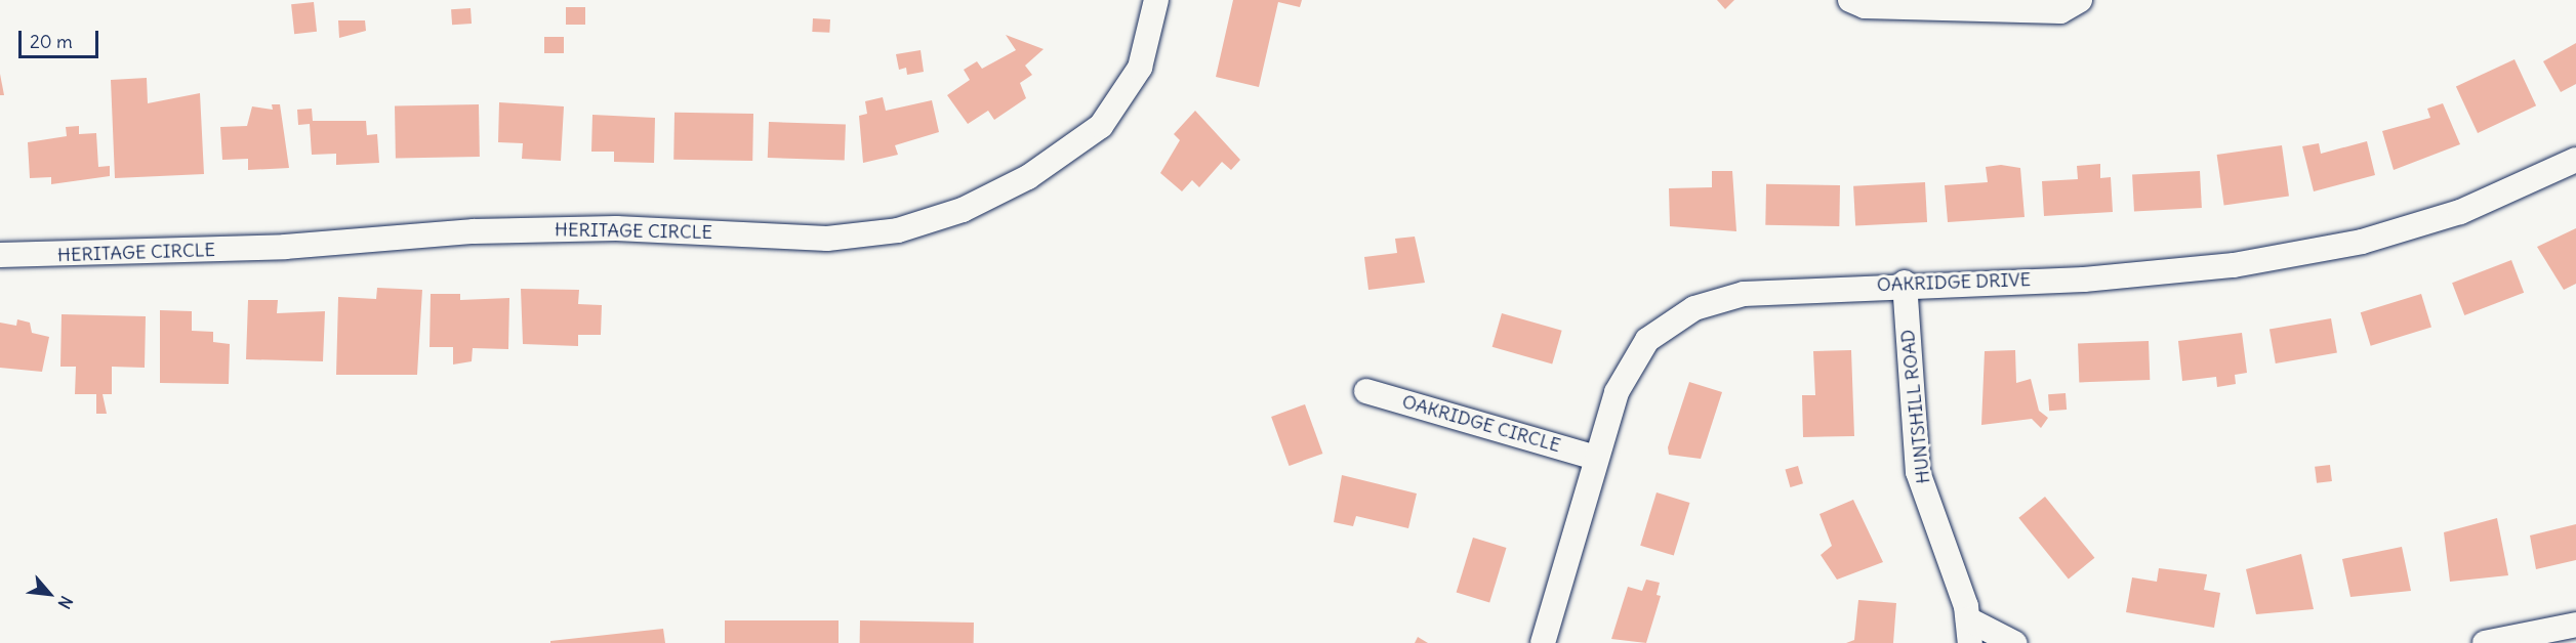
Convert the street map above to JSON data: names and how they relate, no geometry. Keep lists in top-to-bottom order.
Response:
{
  "streets": {
    "street": [
      "HERITAGE CIRCLE",
      "OAKRIDGE DRIVE",
      "HUNTSHILL ROAD",
      "OAKRIDGE CIRCLE"
    ]
  },
  "crossings": [
    ["OAKRIDGE DRIVE", "HUNTSHILL ROAD"],
    ["OAKRIDGE DRIVE", "OAKRIDGE CIRCLE"]
  ],
  "scale_bar": "20 m",
  "north": "bottom right"
}
